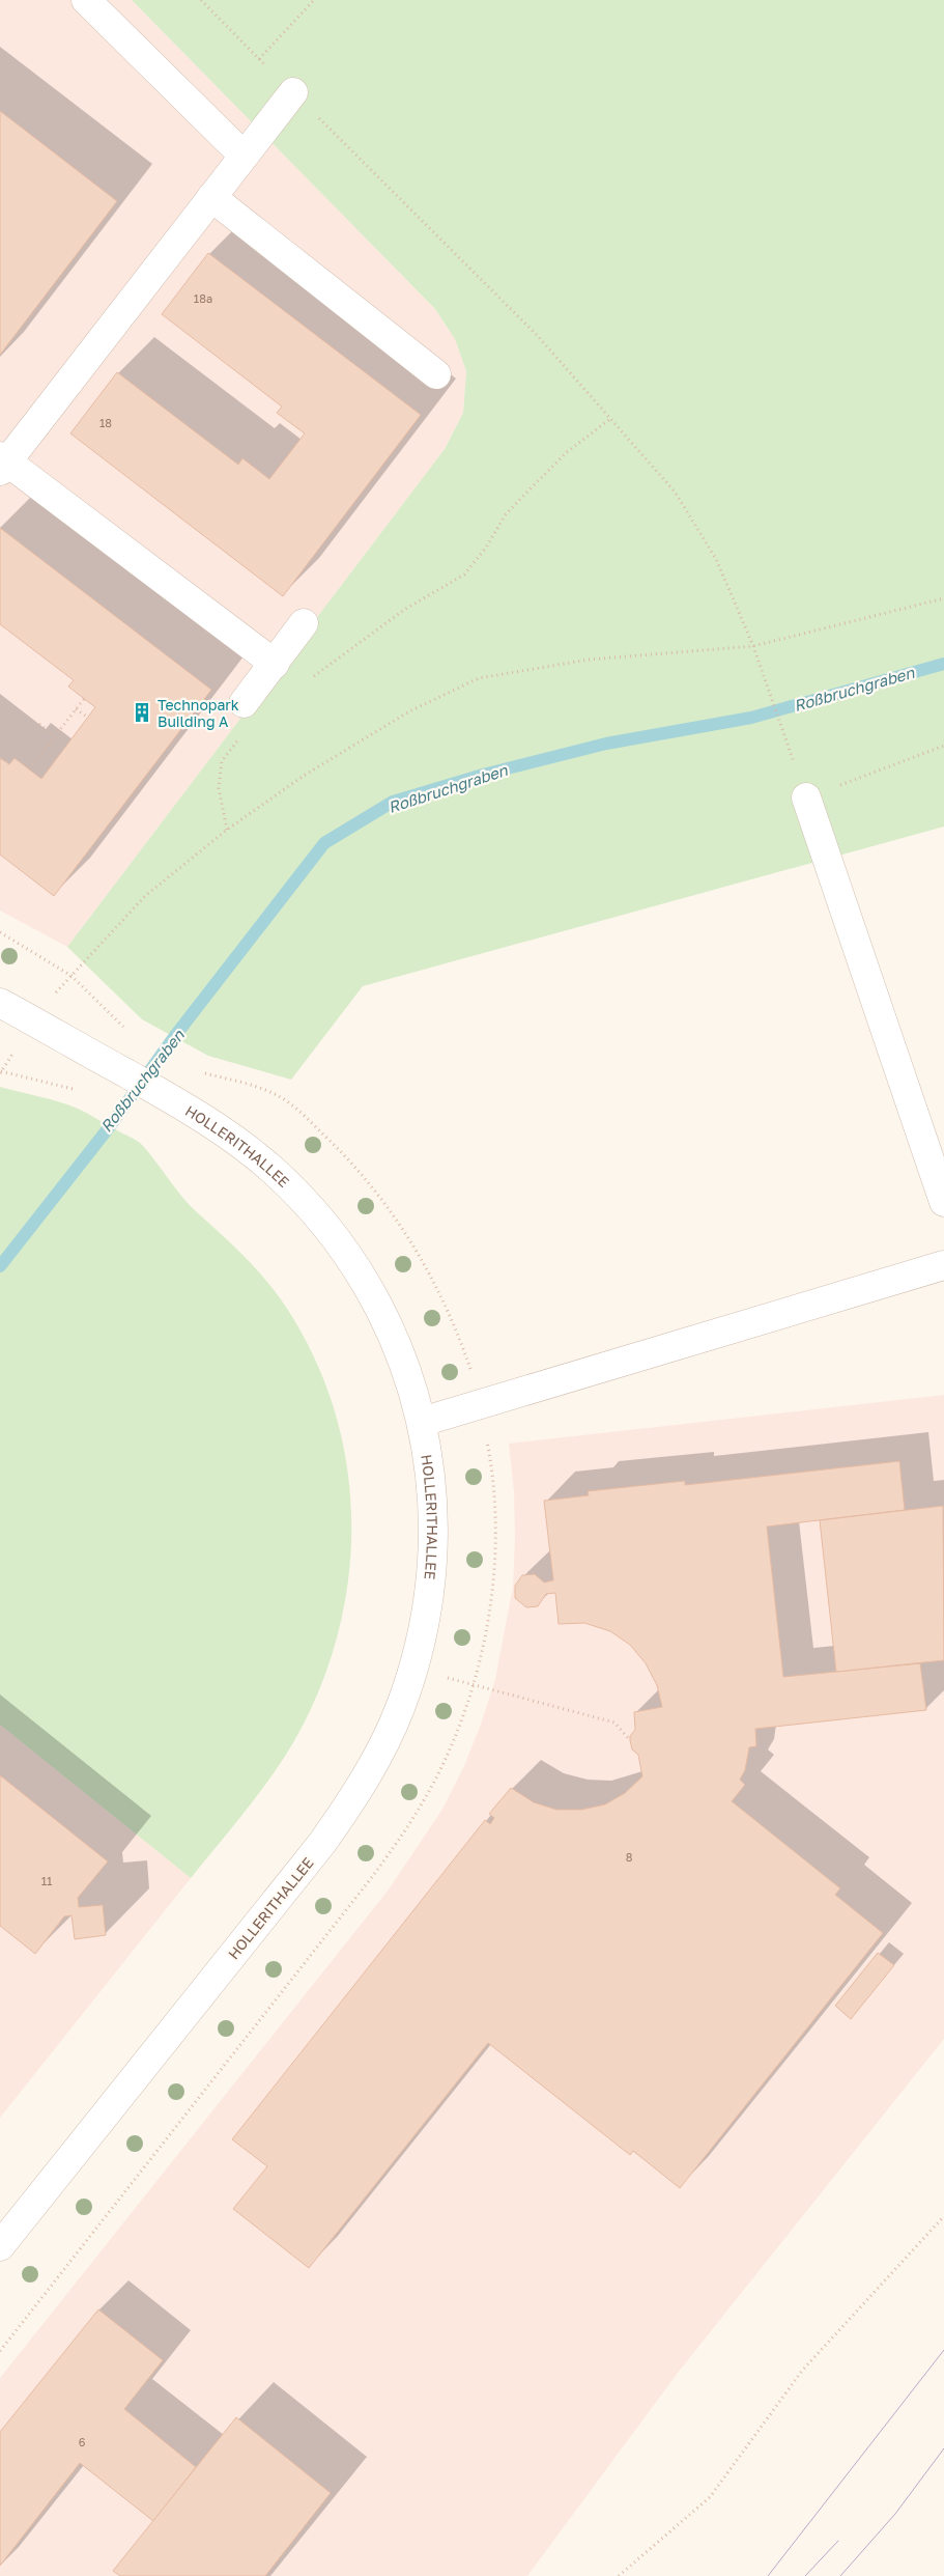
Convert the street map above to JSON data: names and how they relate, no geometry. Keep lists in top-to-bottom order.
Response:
{
  "streets": {
    "street": ["HOLLERITHALLEE"]
  },
  "water": ["Roßbruchgraben"],
  "places": {
    "building": ["Technopark Building A"]
  },
  "house_numbers": [
    "18a",
    "18",
    "8",
    "11",
    "6"
  ]
}
